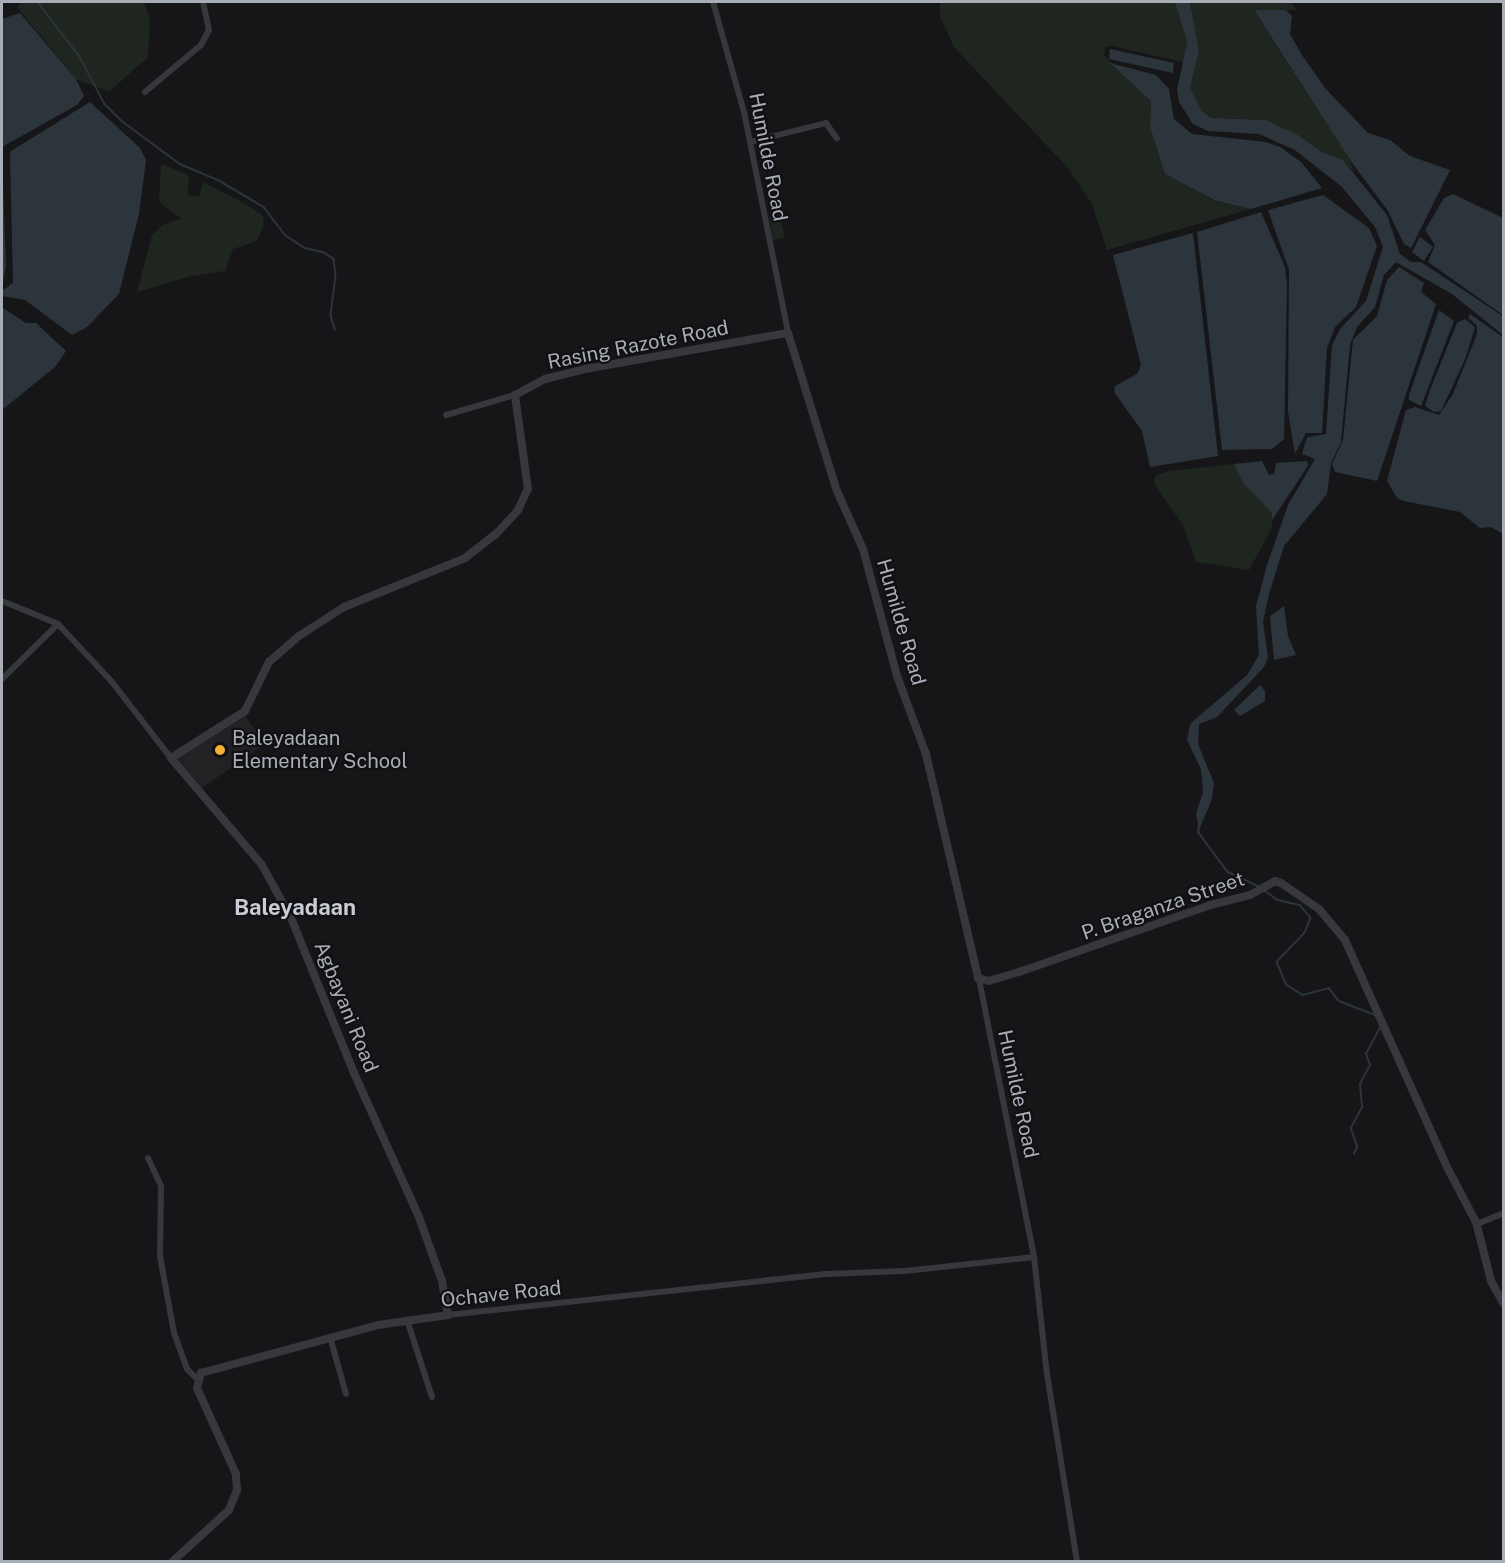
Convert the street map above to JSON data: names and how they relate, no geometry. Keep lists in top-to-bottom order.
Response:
{
  "streets": {
    "street": [
      "Humilde Road",
      "Rasing Razote Road",
      "P. Braganza Street",
      "Agbayani Road",
      "Ochave Road"
    ]
  },
  "crossings": [
    ["Humilde Road", "Rasing Razote Road"],
    ["Humilde Road", "P. Braganza Street"],
    ["Humilde Road", "Ochave Road"],
    ["Agbayani Road", "Ochave Road"]
  ],
  "districts": ["Baleyadaan"],
  "places": ["Baleyadaan Elementary School"]
}
